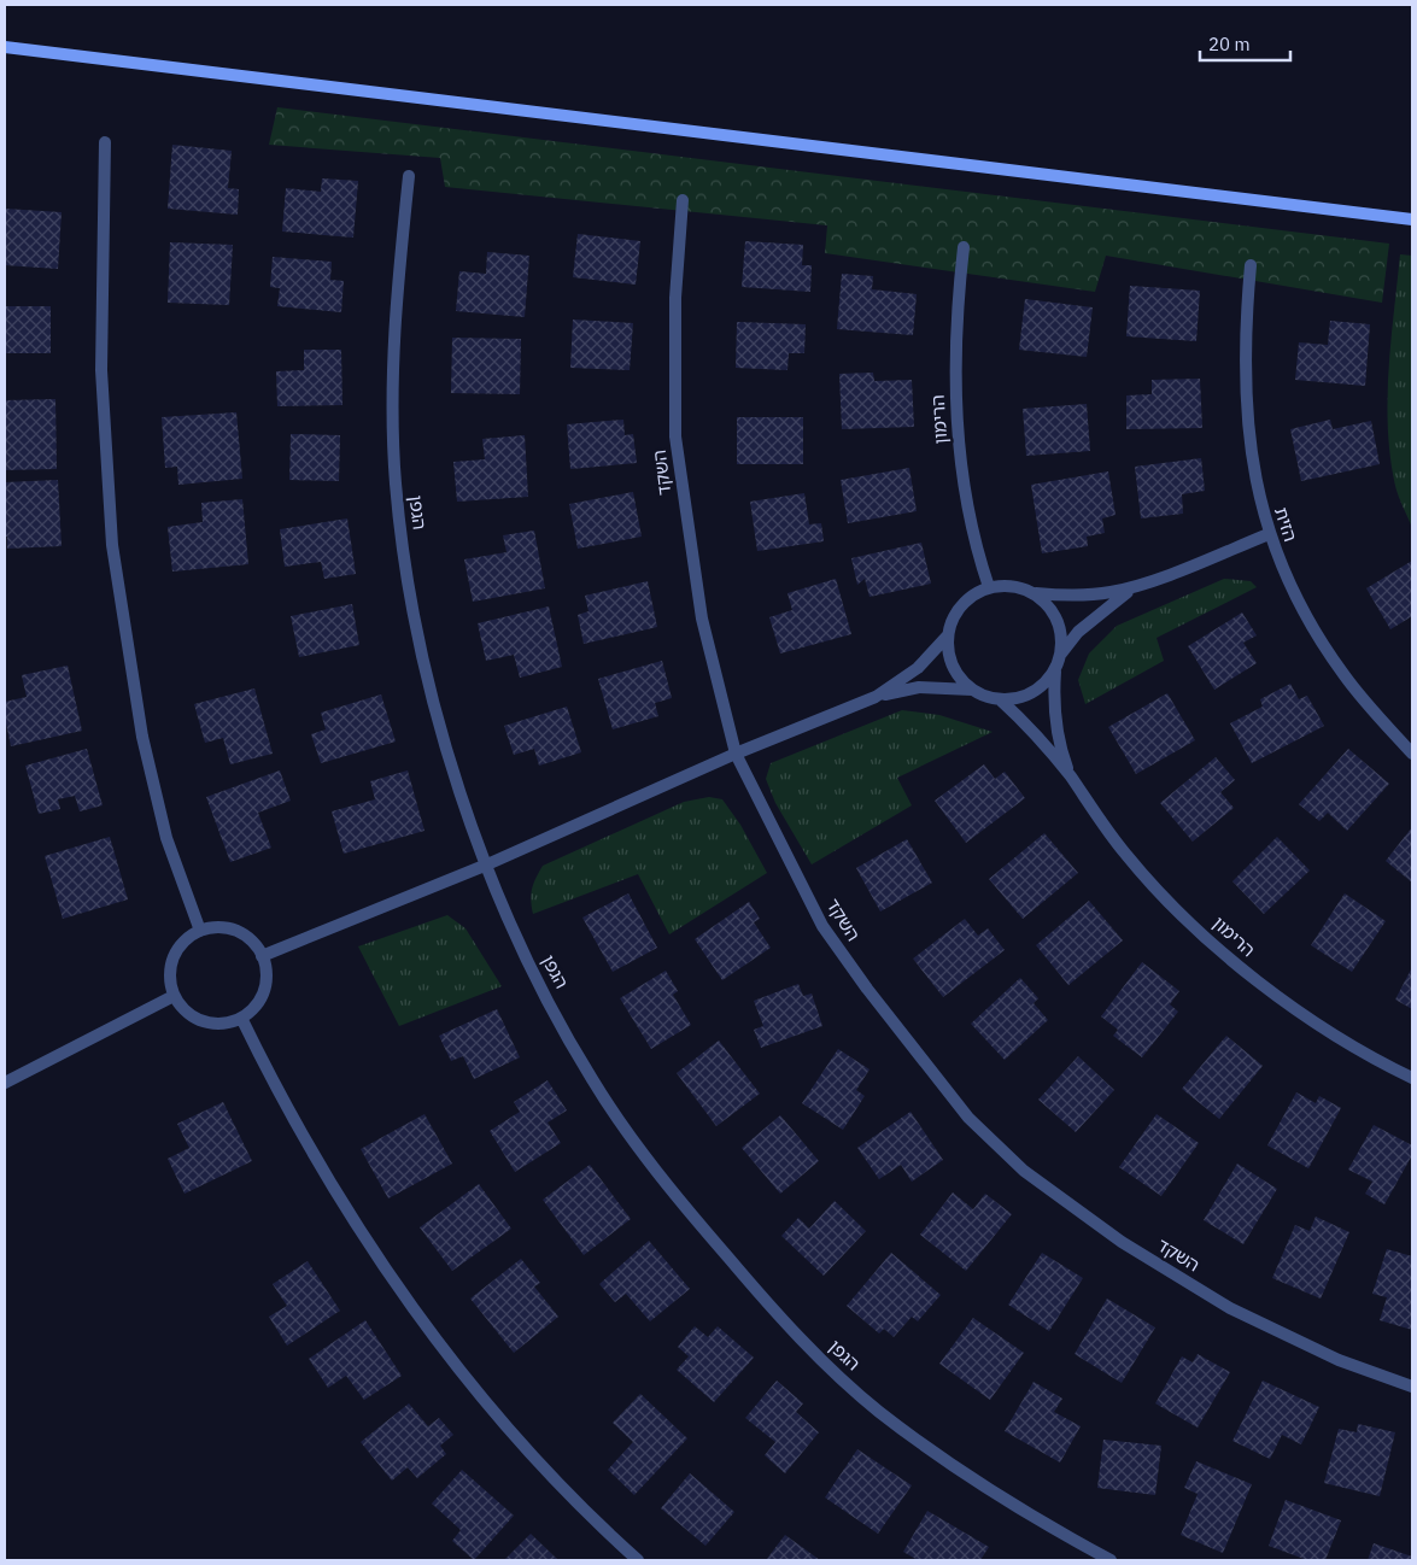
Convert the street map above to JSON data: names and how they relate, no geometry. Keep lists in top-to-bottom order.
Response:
{
  "streets": {
    "street": [
      "הרימון",
      "השקד",
      "הגפן",
      "הזית"
    ]
  },
  "scale_bar": "20 m"
}
